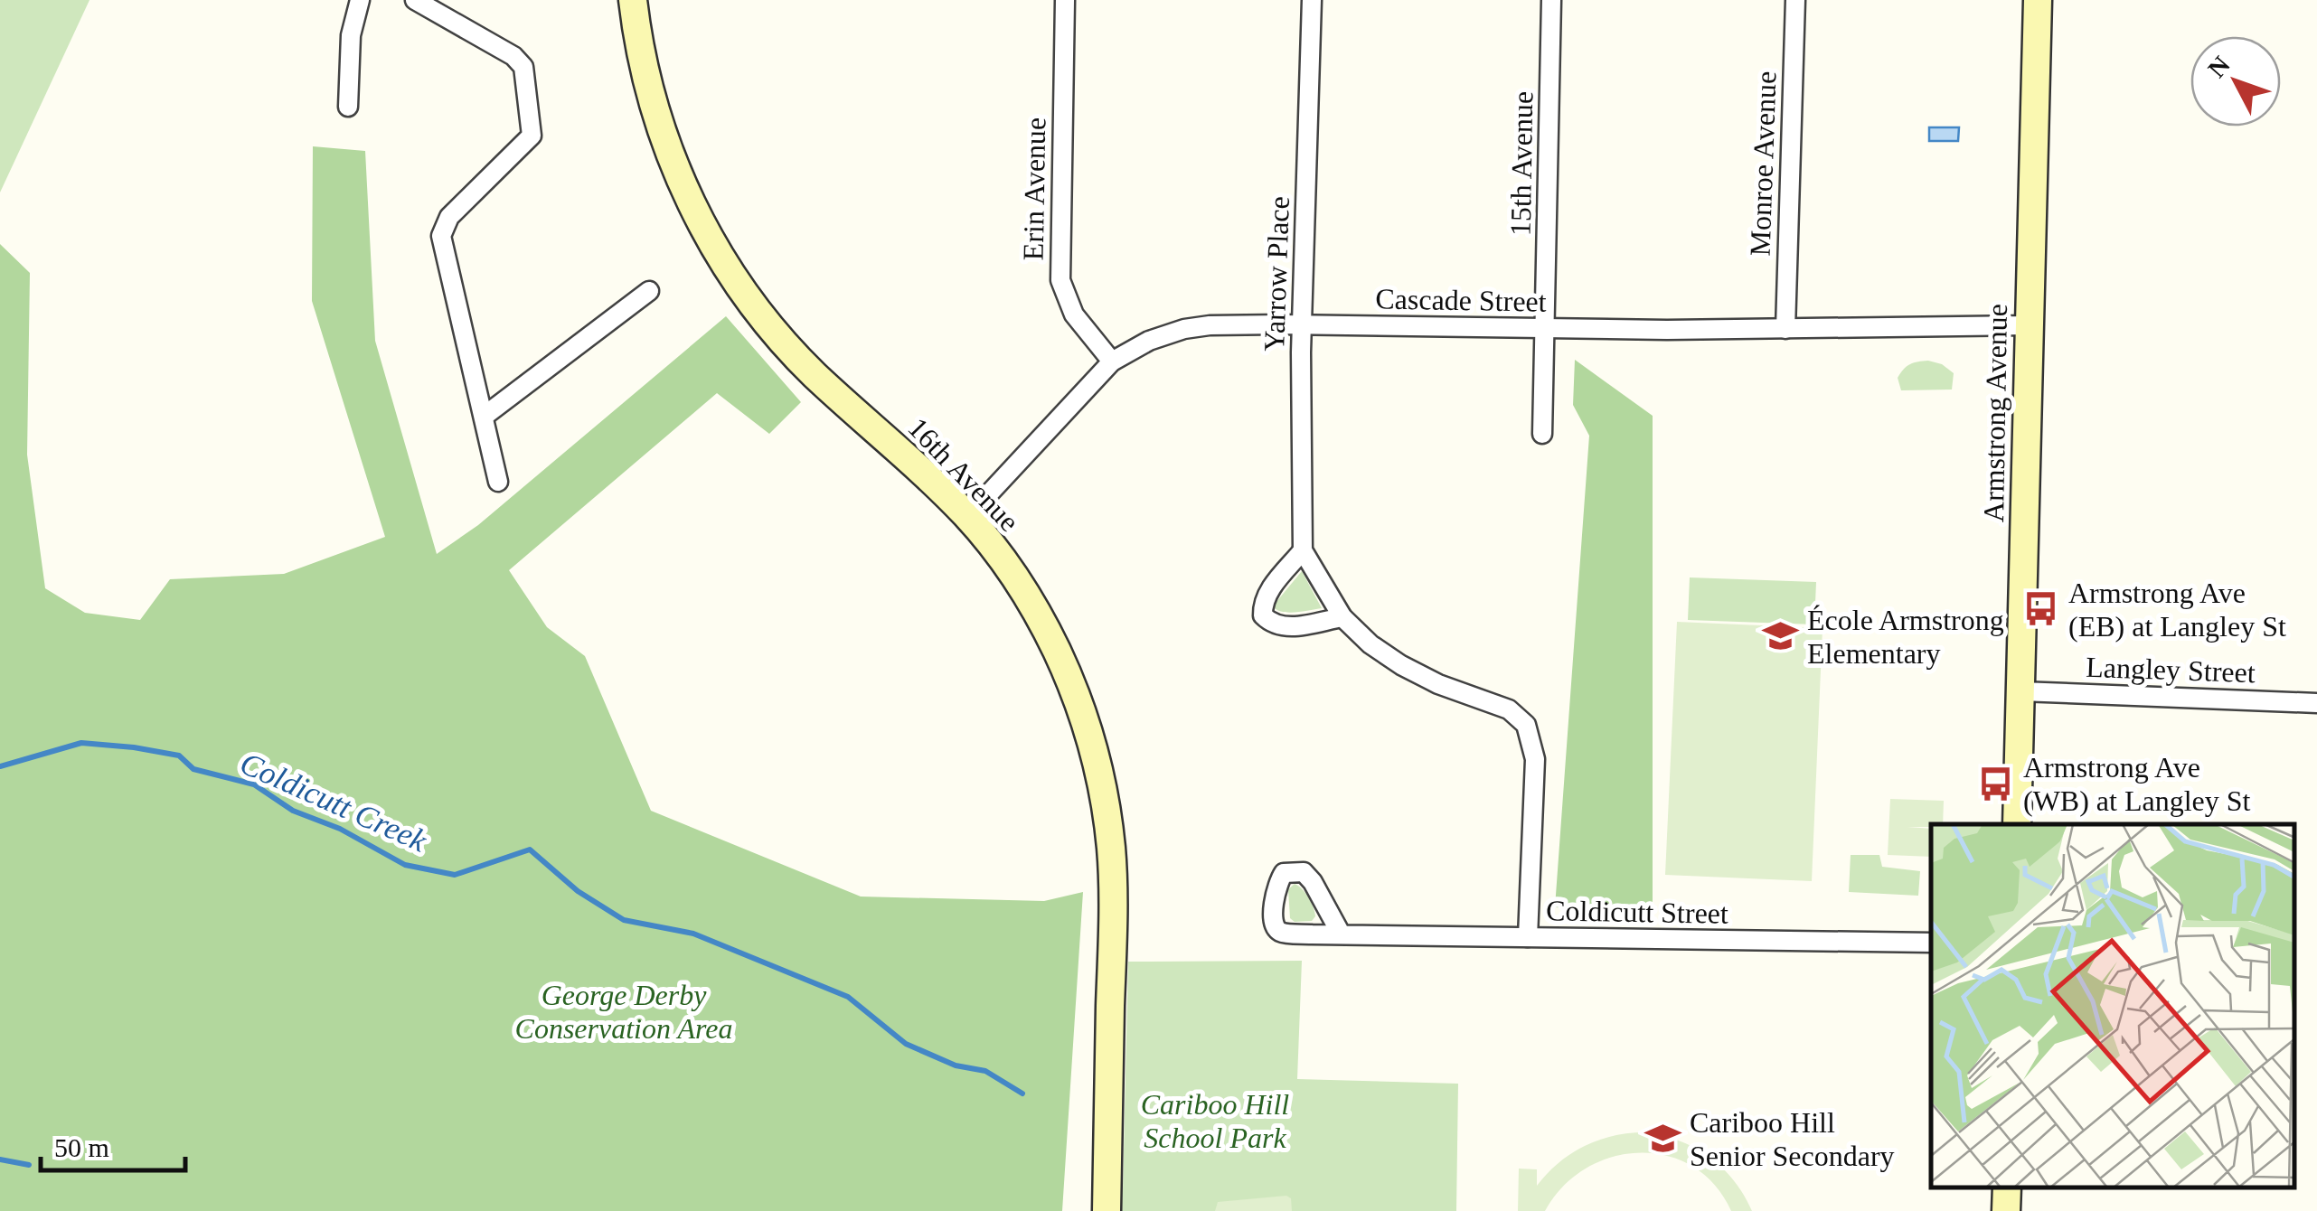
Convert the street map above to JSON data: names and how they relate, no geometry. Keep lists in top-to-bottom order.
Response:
{
  "streets": {
    "street": [
      "15th Avenue",
      "Monroe Avenue",
      "Erin Avenue",
      "Yarrow Place",
      "Cascade Street",
      "Armstrong Avenue",
      "16th Avenue",
      "Langley Street",
      "Coldicutt Street"
    ]
  },
  "crossings": [
    ["15th Avenue", "Cascade Street"],
    ["Monroe Avenue", "Cascade Street"],
    ["Erin Avenue", "Cascade Street"],
    ["Yarrow Place", "Cascade Street"],
    ["Yarrow Place", "Coldicutt Street"],
    ["Cascade Street", "Armstrong Avenue"],
    ["Cascade Street", "16th Avenue"],
    ["Armstrong Avenue", "Langley Street"]
  ],
  "water": ["Coldicutt Creek"],
  "parks": ["George Derby Conservation Area", "Cariboo Hill School Park"],
  "places": {
    "bus stop": ["Armstrong Ave (EB) at Langley St", "Armstrong Ave (WB) at Langley St"],
    "school or university": ["École Armstrong Elementary", "Cariboo Hill Senior Secondary"]
  },
  "scale_bar": "50 m",
  "north": "top left"
}
